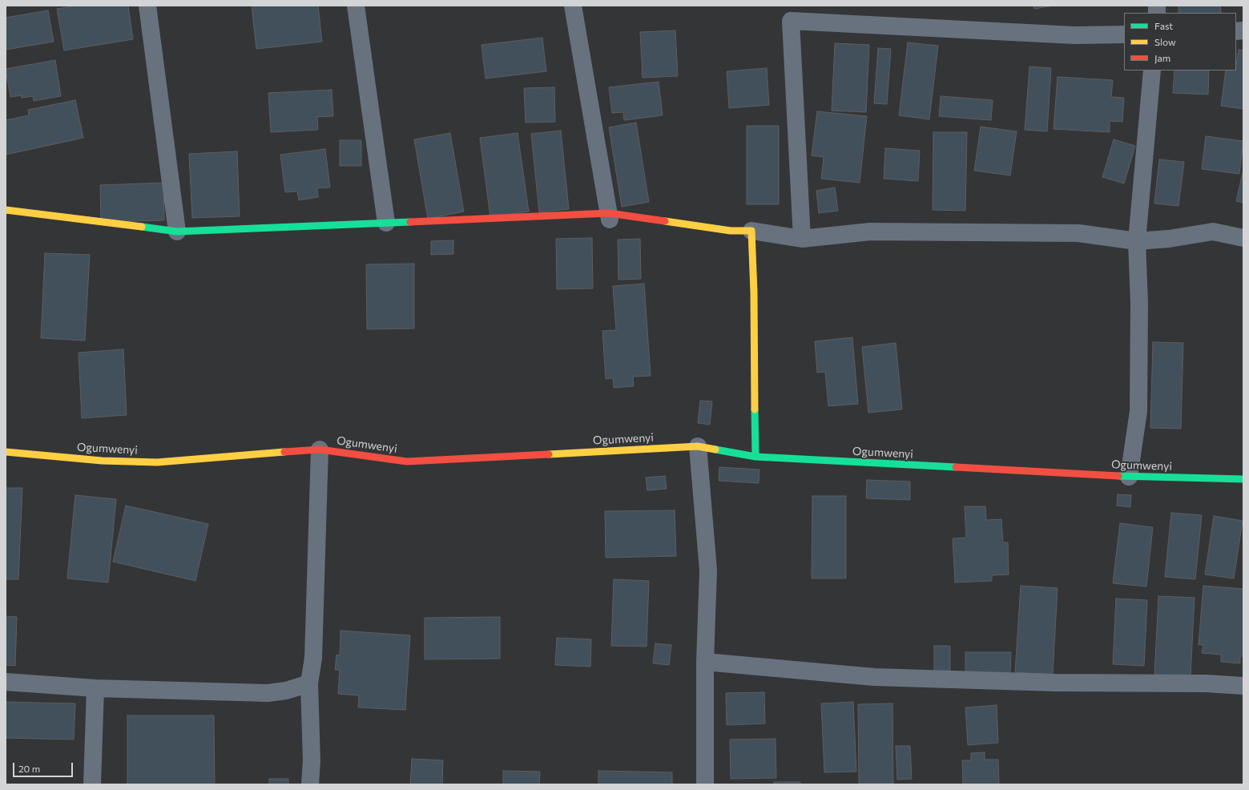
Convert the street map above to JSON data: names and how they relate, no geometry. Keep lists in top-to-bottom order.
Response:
{
  "streets": {
    "street": ["Ogumwenyi"]
  },
  "legend": ["Fast", "Slow", "Jam"],
  "scale_bar": "20 m"
}
